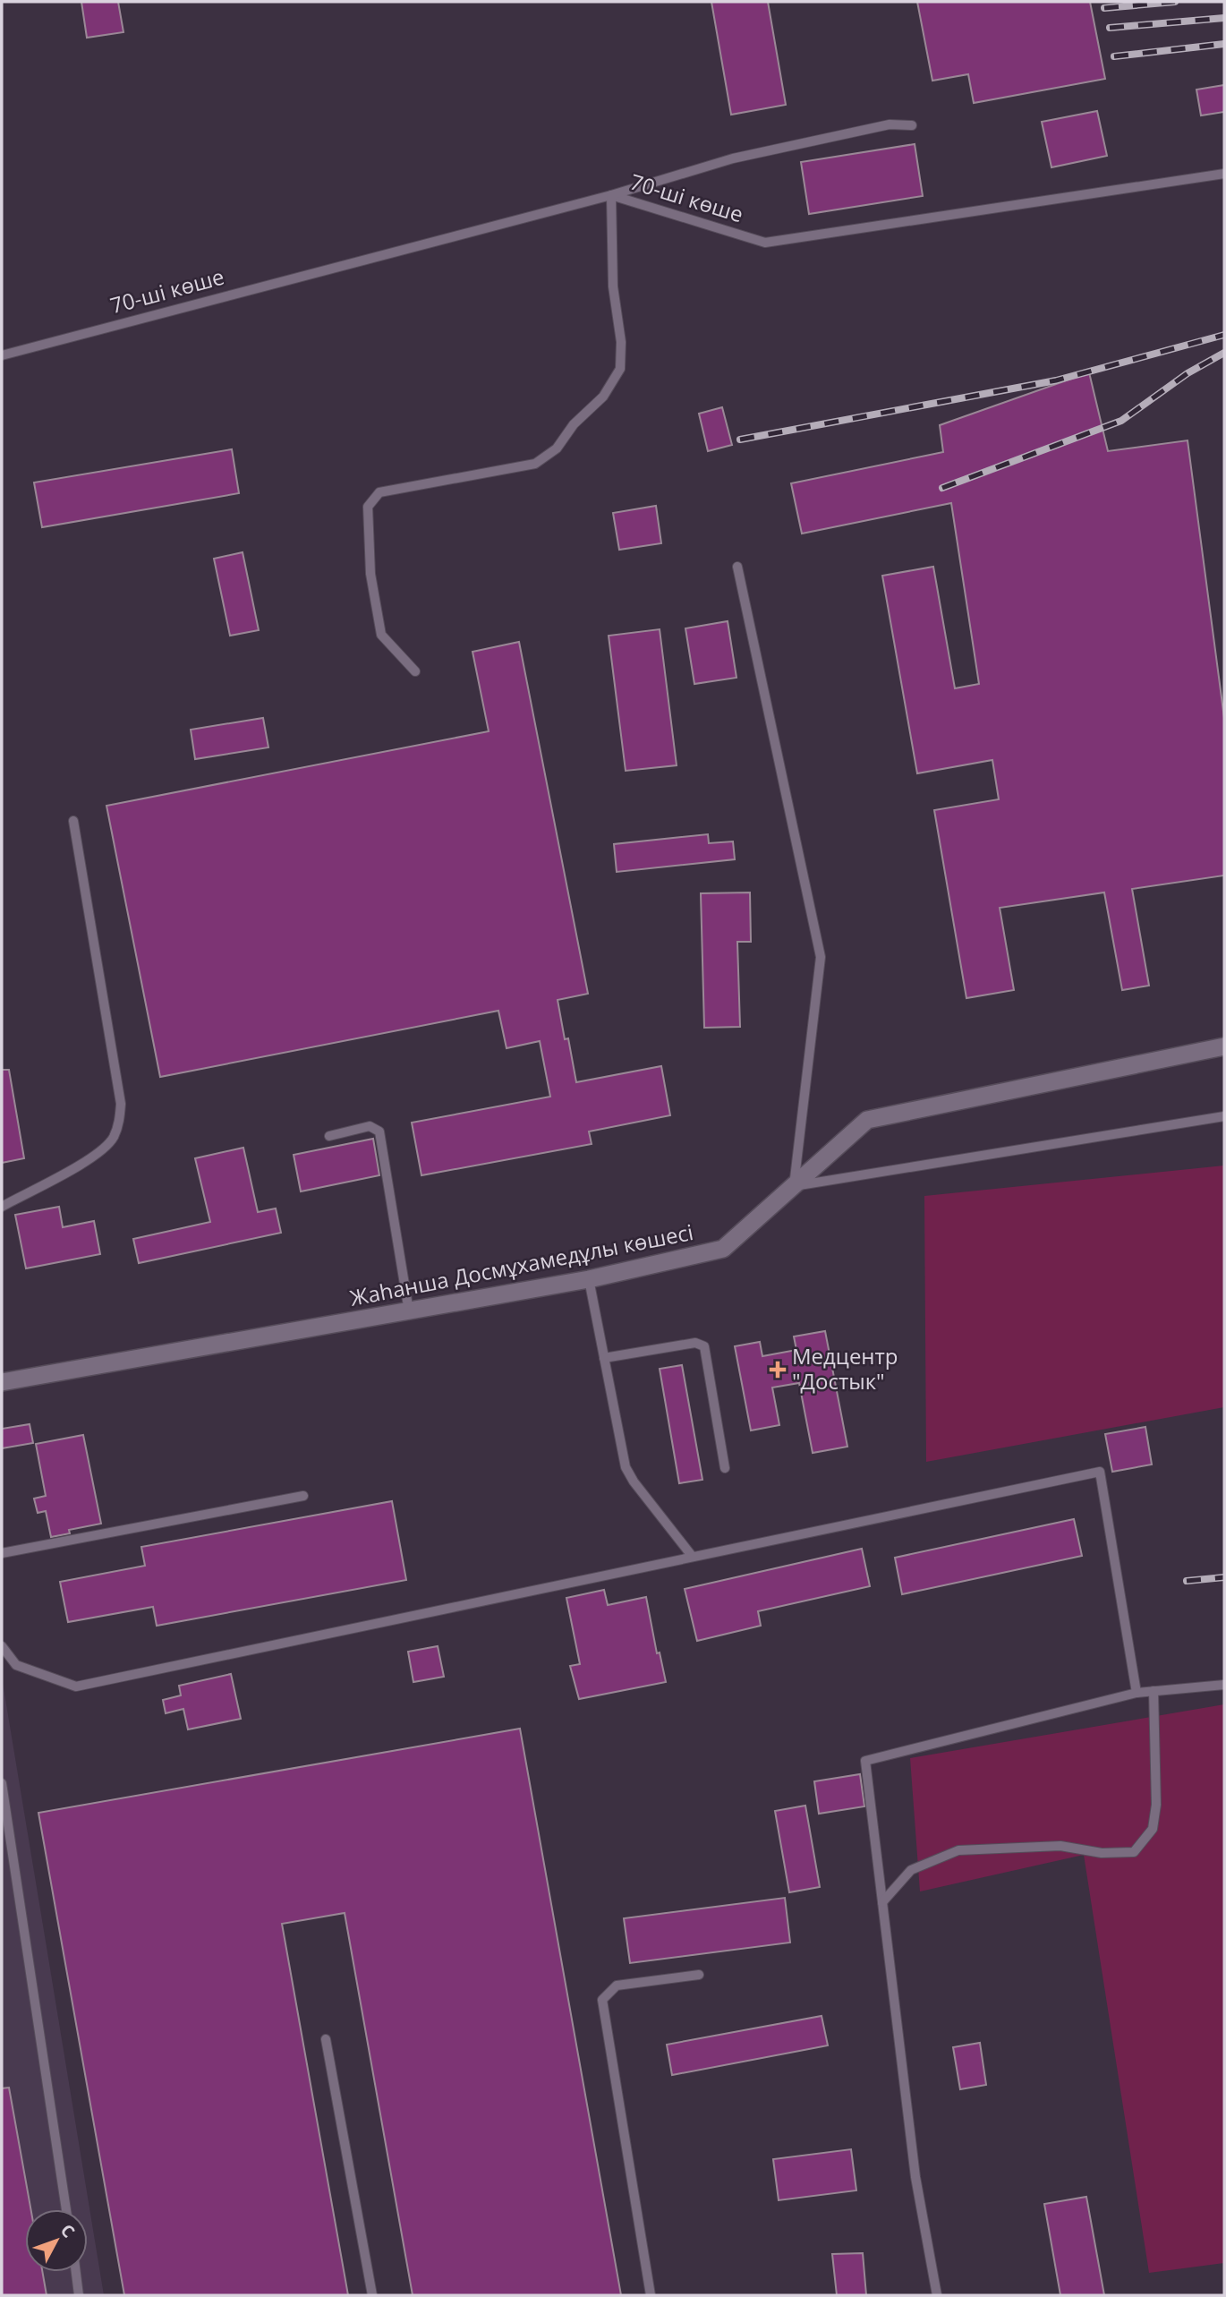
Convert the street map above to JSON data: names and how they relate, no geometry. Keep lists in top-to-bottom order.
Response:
{
  "streets": {
    "street": ["Жаһанша Досмұхамедұлы көшесі"],
    "lane": ["70-ші көше"]
  },
  "places": {
    "health": ["Медцентр \"Достык\""]
  },
  "north": "top right"
}
